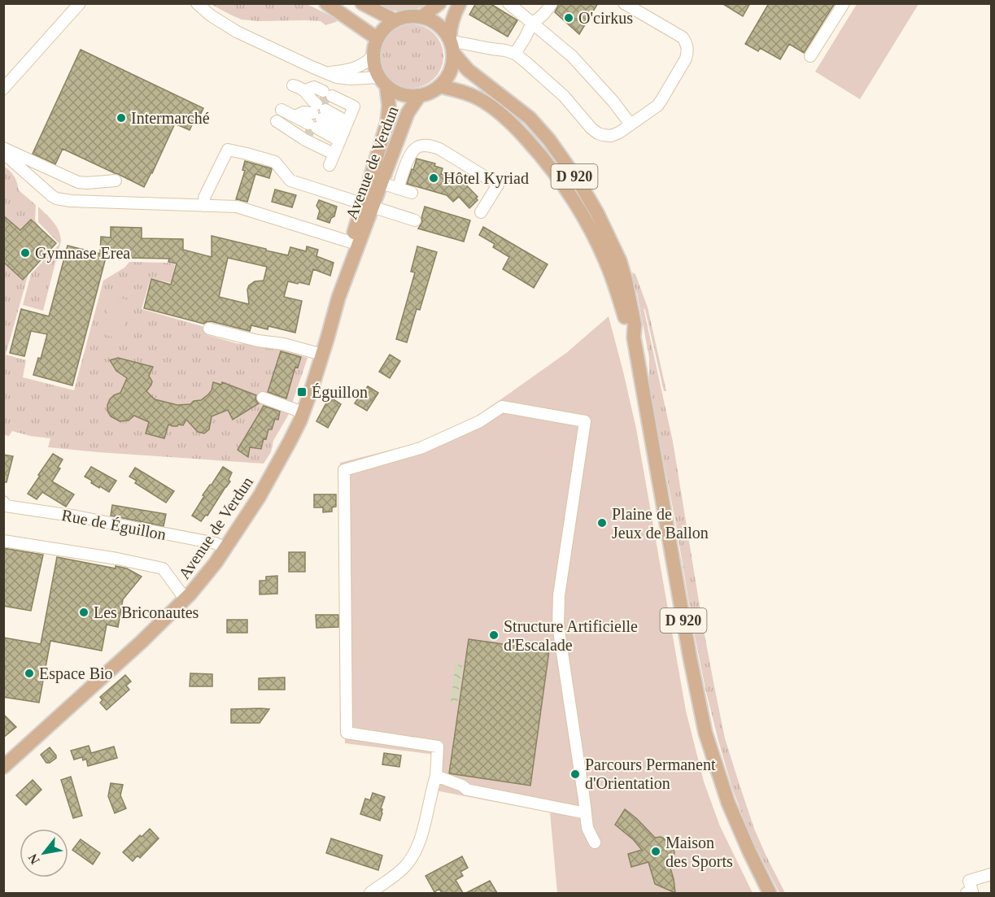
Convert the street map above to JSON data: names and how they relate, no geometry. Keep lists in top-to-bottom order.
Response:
{
  "streets": {
    "main road": ["Avenue de Verdun", "D 920"],
    "street": ["Rue de Éguillon"]
  },
  "crossings": [
    ["Avenue de Verdun", "D 920"],
    ["Avenue de Verdun", "Rue de Éguillon"]
  ],
  "places": {
    "other": [
      "O'cirkus",
      "Intermarché",
      "Hôtel Kyriad",
      "Gymnase Erea",
      "Plaine de Jeux de Ballon",
      "Les Briconautes",
      "Structure Artificielle d'Escalade",
      "Espace Bio",
      "Parcours Permanent d'Orientation",
      "Maison des Sports"
    ],
    "transit": ["Éguillon"]
  },
  "north": "bottom left"
}
